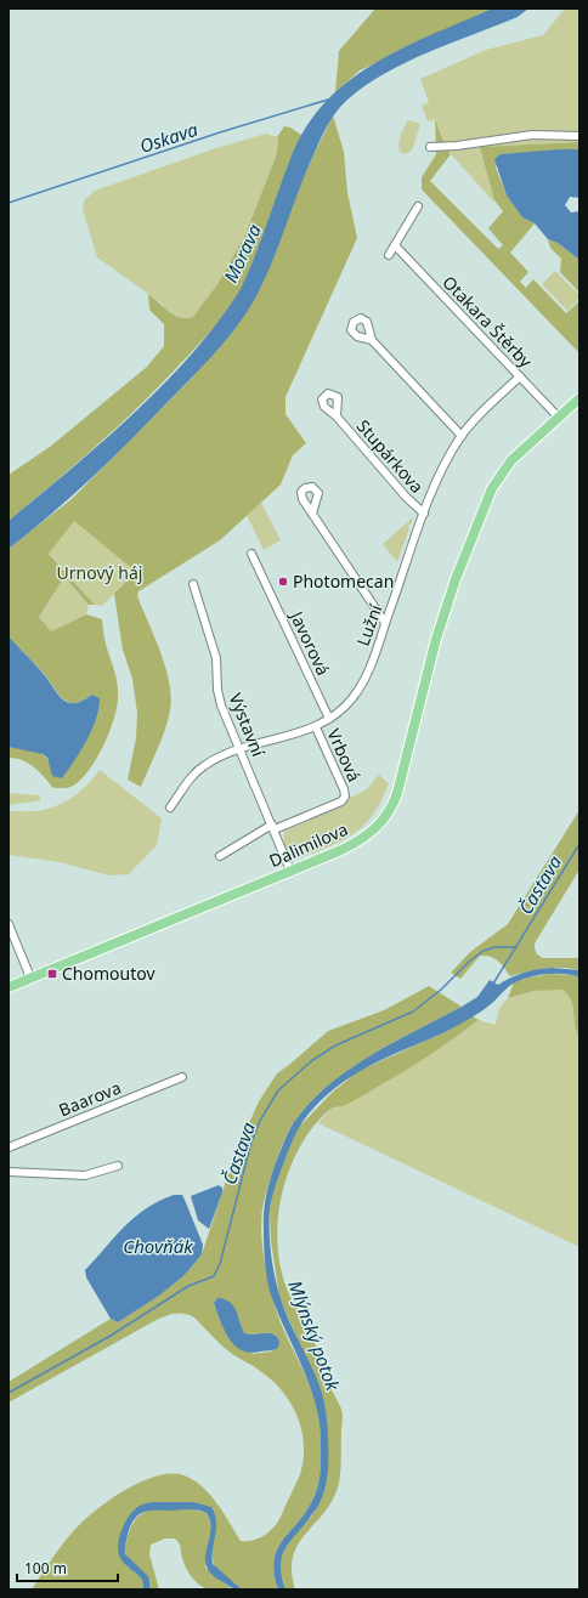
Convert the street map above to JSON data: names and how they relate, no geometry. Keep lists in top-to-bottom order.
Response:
{
  "streets": {
    "main road": ["Dalimilova"],
    "street": [
      "Otakara Štěrby",
      "Stupárkova",
      "Lužní",
      "Javorová",
      "Výstavní",
      "Vrbová",
      "Baarova"
    ]
  },
  "crossings": [
    ["Otakara Štěrby", "Lužní"],
    ["Otakara Štěrby", "Dalimilova"],
    ["Stupárkova", "Lužní"],
    ["Lužní", "Javorová"],
    ["Lužní", "Výstavní"],
    ["Lužní", "Vrbová"],
    ["Výstavní", "Vrbová"],
    ["Výstavní", "Dalimilova"]
  ],
  "water": [
    "Oskava",
    "Morava",
    "Častava",
    "Chovňák",
    "Mlýnský potok"
  ],
  "parks": ["Urnový háj"],
  "places": {
    "other": ["Photomecan"],
    "transit": ["Chomoutov"]
  },
  "scale_bar": "100 m"
}
